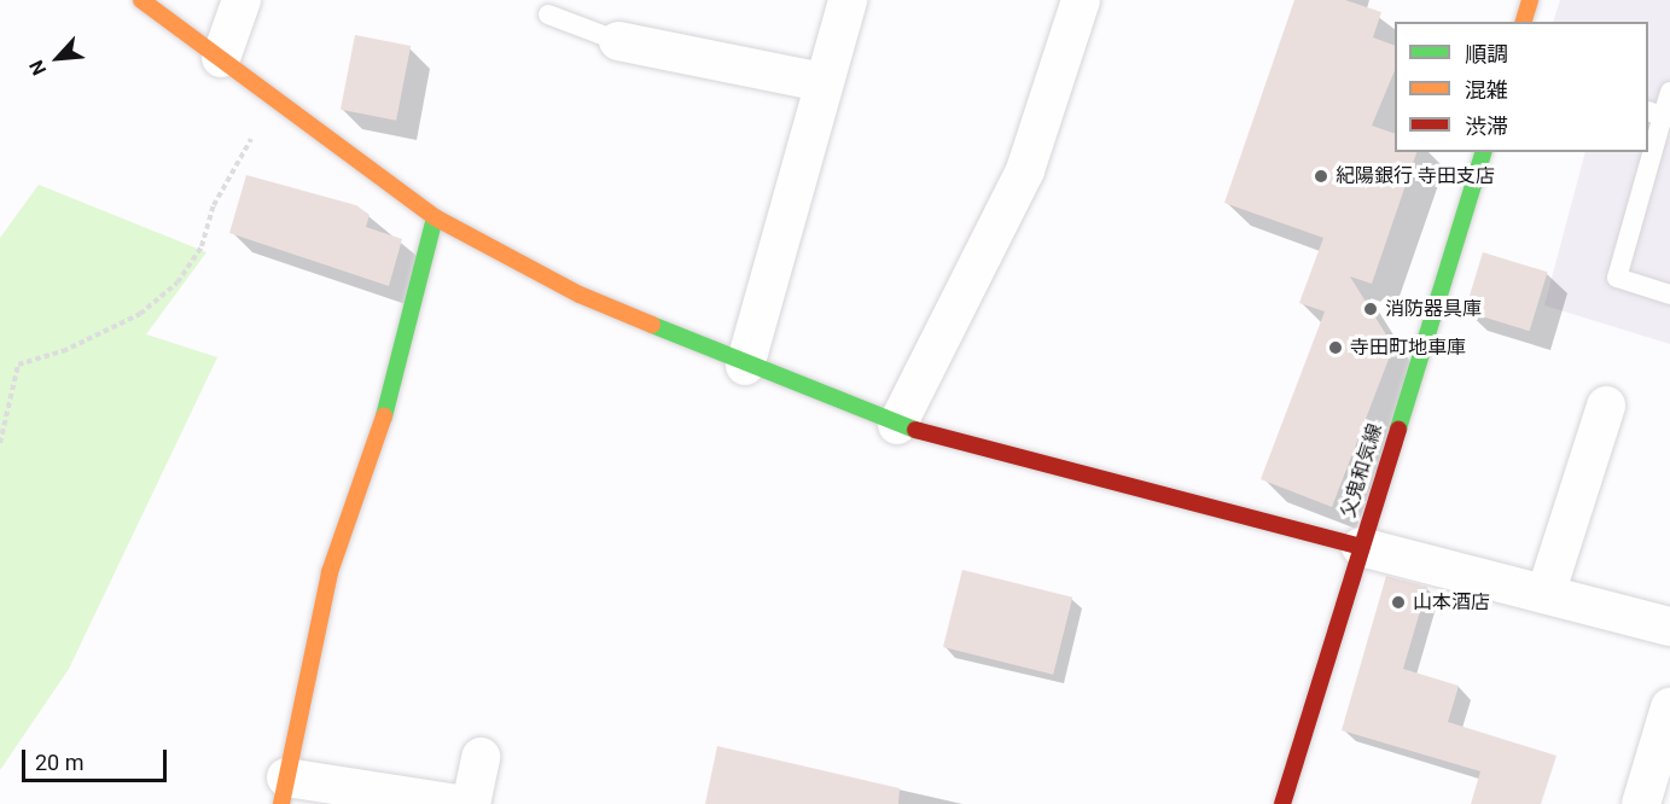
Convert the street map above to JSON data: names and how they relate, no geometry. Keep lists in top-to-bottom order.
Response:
{
  "streets": {
    "street": ["父鬼和気線"]
  },
  "places": [
    "紀陽銀行 寺田支店",
    "消防器具庫",
    "寺田町地車庫",
    "山本酒店"
  ],
  "legend": ["順調", "混雑", "渋滞"],
  "scale_bar": "20 m",
  "north": "bottom left"
}
